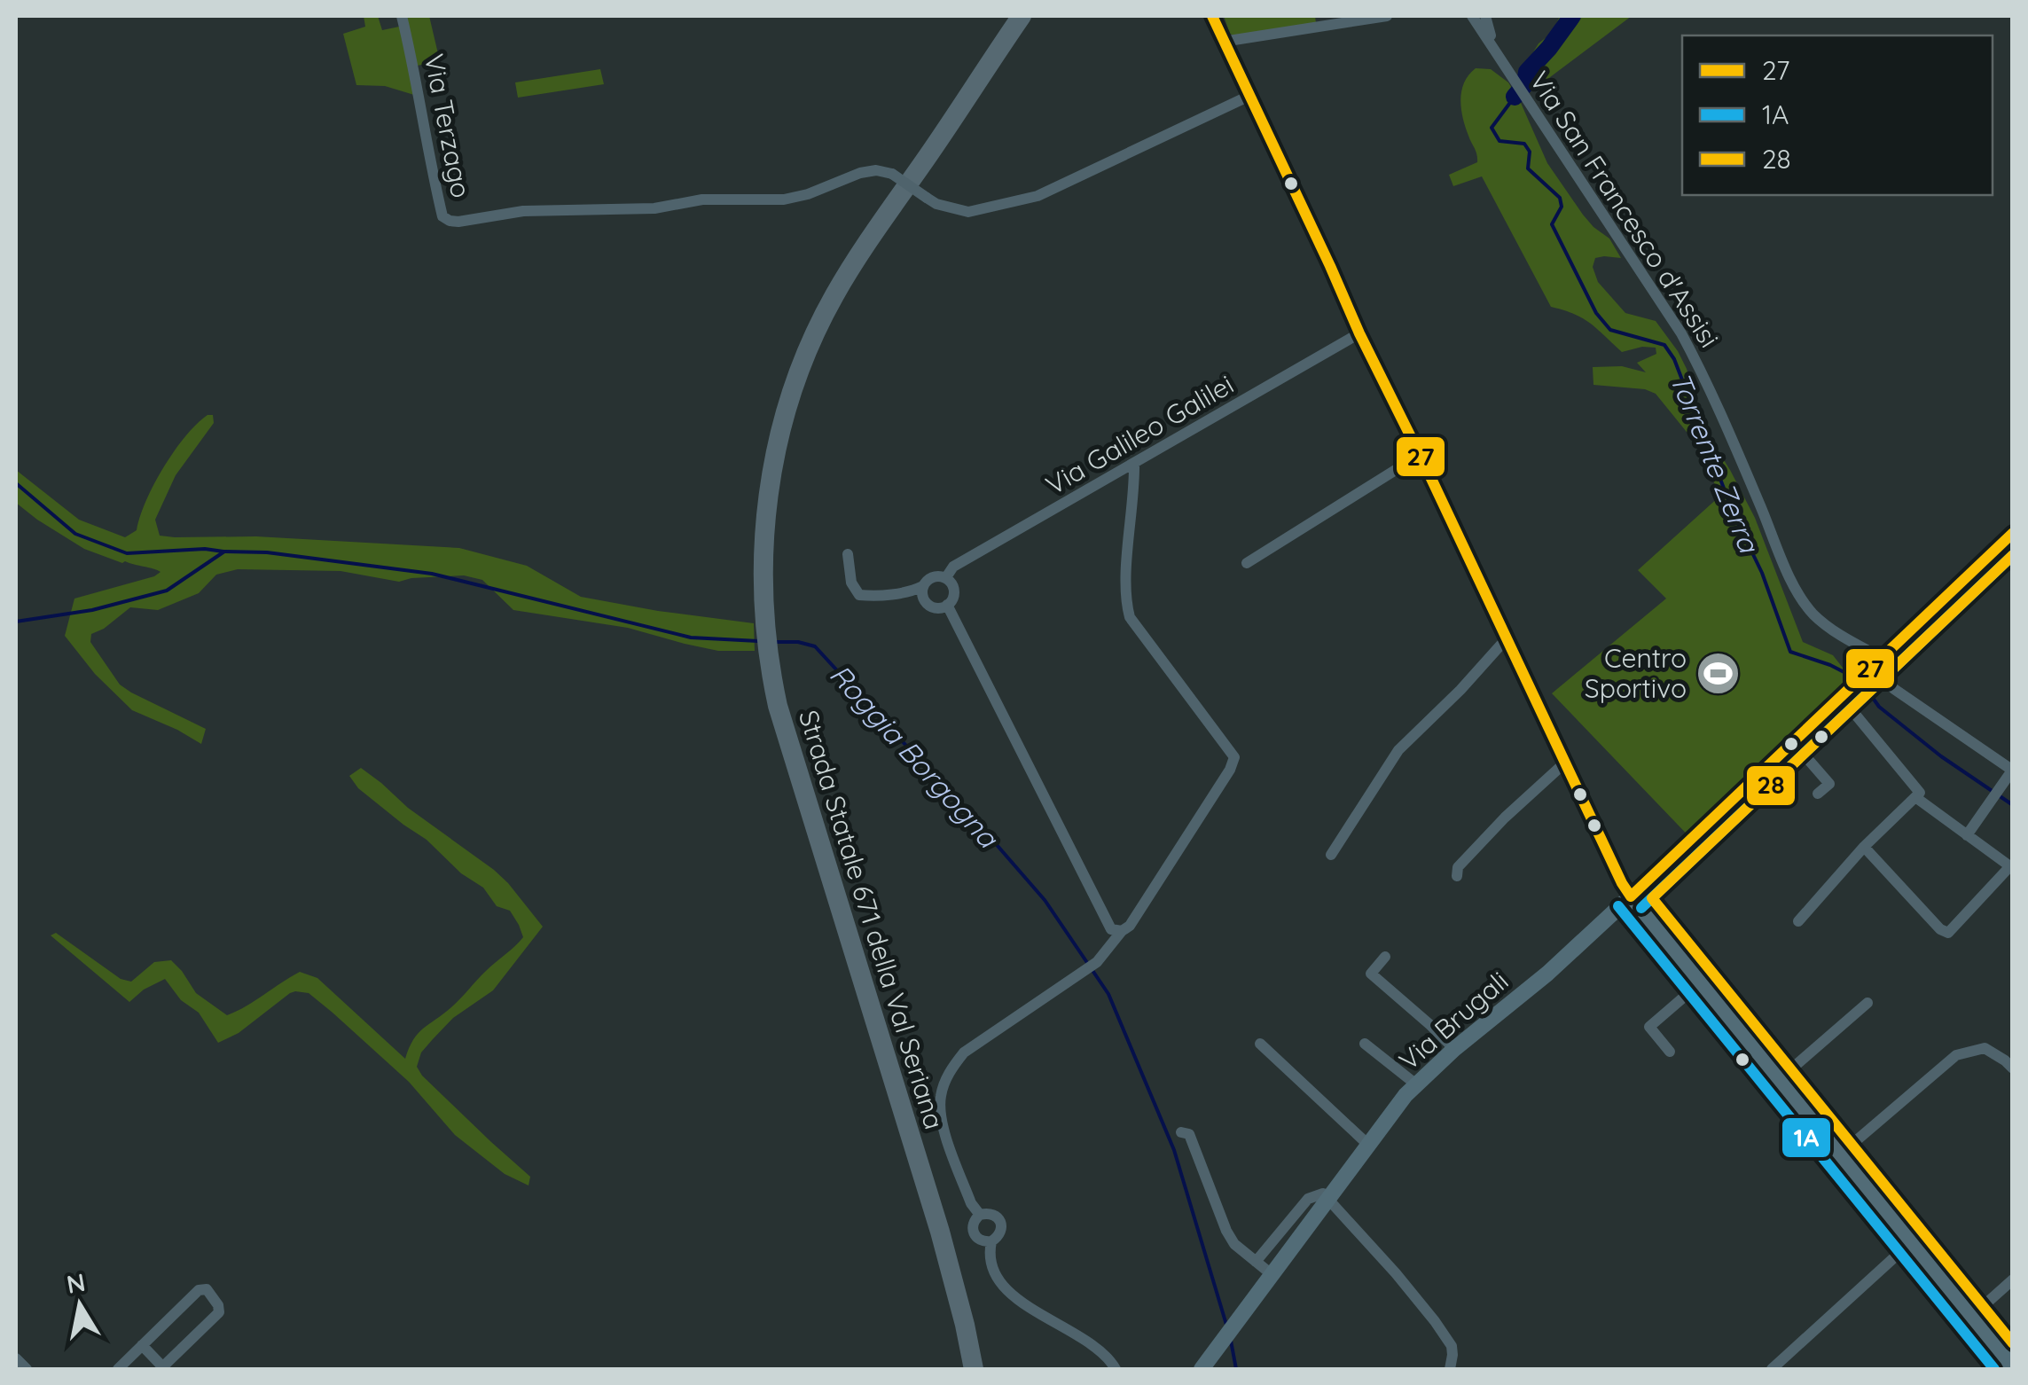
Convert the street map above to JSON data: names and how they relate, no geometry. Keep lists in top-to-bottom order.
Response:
{
  "streets": {
    "highway": ["Strada Statale 671 della Val Seriana"],
    "street": [
      "Via Terzago",
      "Via San Francesco d'Assisi",
      "Via Galileo Galilei",
      "Via Brugali"
    ]
  },
  "crossings": [
    ["Via San Francesco d'Assisi", "Via Brugali"]
  ],
  "water": ["Torrente Zerra", "Roggia Borgogna"],
  "places": {
    "sports": ["Centro Sportivo"]
  },
  "lines": ["transit line 27", "transit line 1A", "transit line 28"],
  "legend": ["27", "1A", "28"],
  "north": "top"
}
